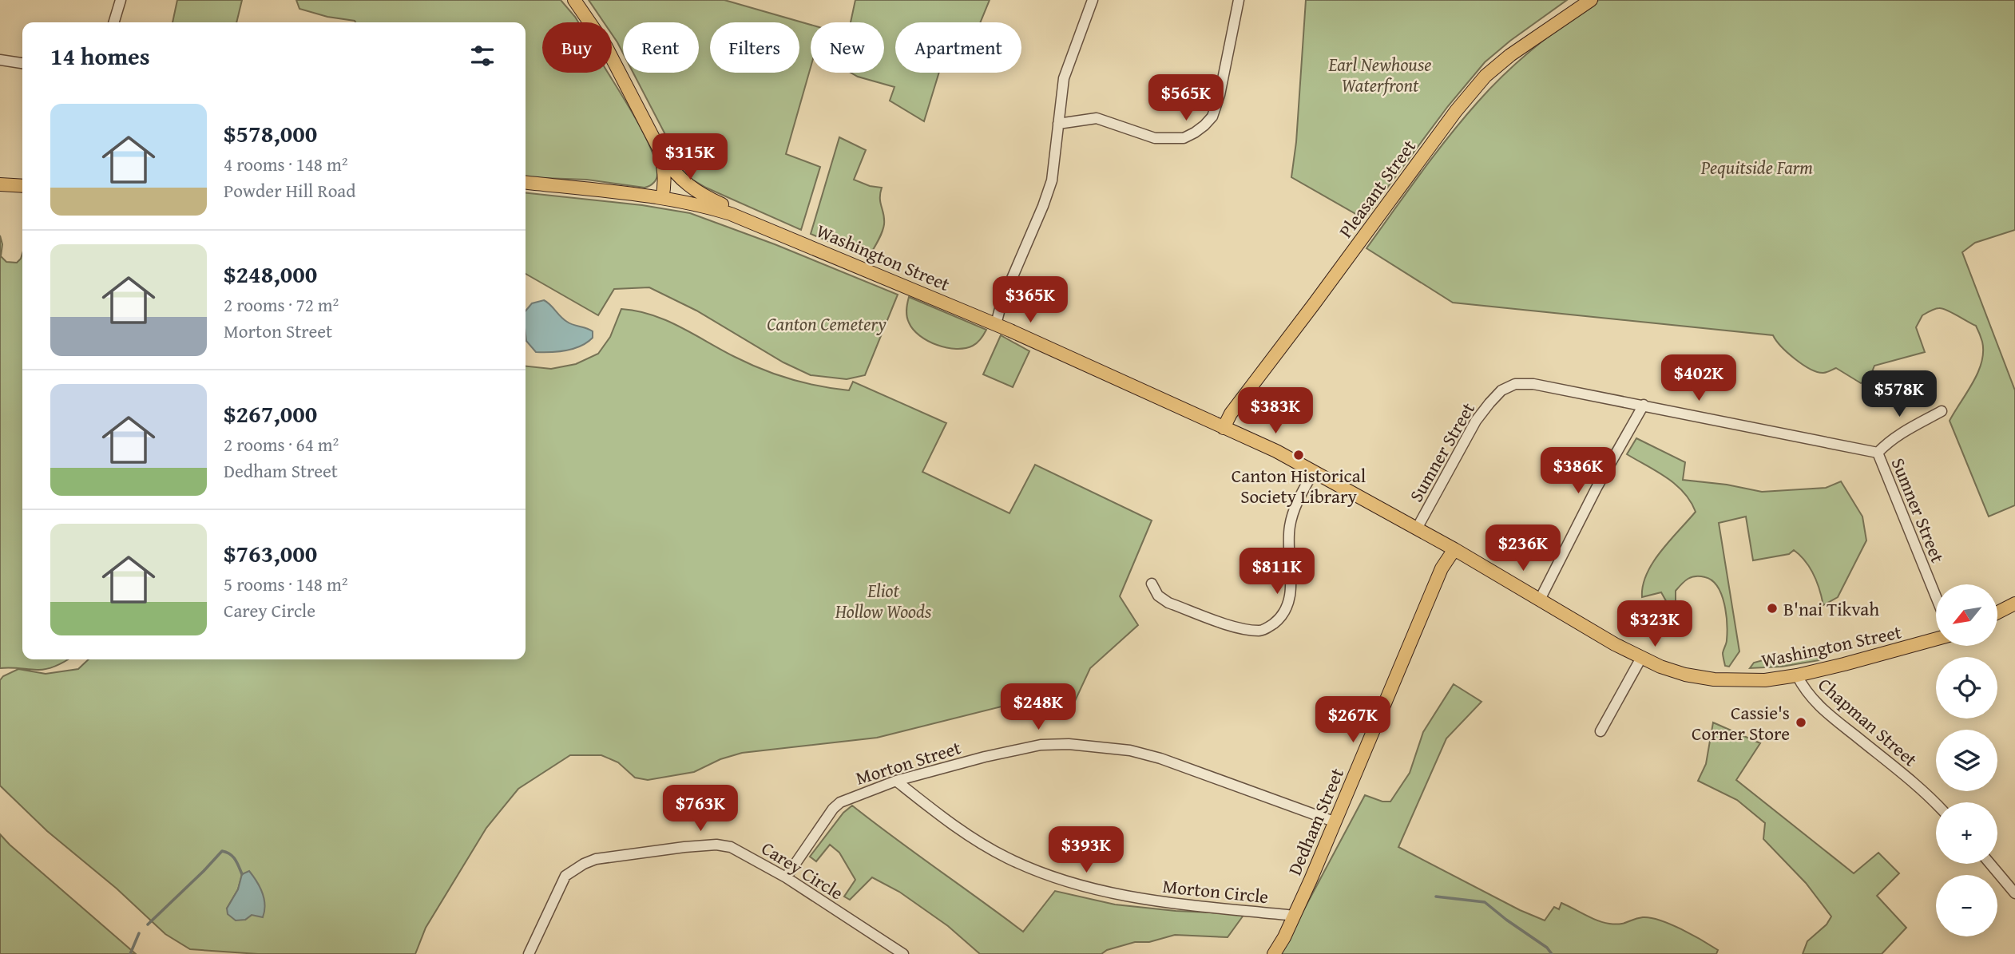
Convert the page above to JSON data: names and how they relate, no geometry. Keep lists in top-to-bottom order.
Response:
{
  "streets": {
    "main road": ["Pleasant Street", "Washington Street", "Dedham Street"],
    "street": [
      "Sumner Street",
      "Chapman Street",
      "Morton Street",
      "Carey Circle",
      "Morton Circle"
    ]
  },
  "crossings": [
    ["Pleasant Street", "Washington Street"],
    ["Washington Street", "Sumner Street"],
    ["Washington Street", "Chapman Street"],
    ["Washington Street", "Dedham Street"],
    ["Morton Street", "Dedham Street"],
    ["Morton Street", "Carey Circle"],
    ["Morton Street", "Morton Circle"],
    ["Dedham Street", "Morton Circle"]
  ],
  "parks": [
    "Earl Newhouse Waterfront",
    "Pequitside Farm",
    "Canton Cemetery",
    "Eliot Hollow Woods"
  ],
  "places": ["Canton Historical Society Library", "B'nai Tikvah", "Cassie's Corner Store"],
  "north": "bottom left",
  "page": {
    "chip": [
      "Buy",
      "Rent",
      "Filters",
      "New",
      "Apartment"
    ],
    "heading": "14 homes",
    "price": [
      "$565K",
      "$315K",
      "$365K",
      "$402K",
      "$578K",
      "$383K",
      "$386K",
      "$236K",
      "$811K",
      "$323K",
      "$248K",
      "$267K",
      "$763K",
      "$393K"
    ],
    "list": [
      {
        "name": "$578,000",
        "note": "4 rooms · 148 m² · Powder Hill Road"
      },
      {
        "name": "$248,000",
        "note": "2 rooms · 72 m² · Morton Street"
      },
      {
        "name": "$267,000",
        "note": "2 rooms · 64 m² · Dedham Street"
      },
      {
        "name": "$763,000",
        "note": "5 rooms · 148 m² · Carey Circle"
      }
    ],
    "map_buttons": ["+", "−"]
  }
}
